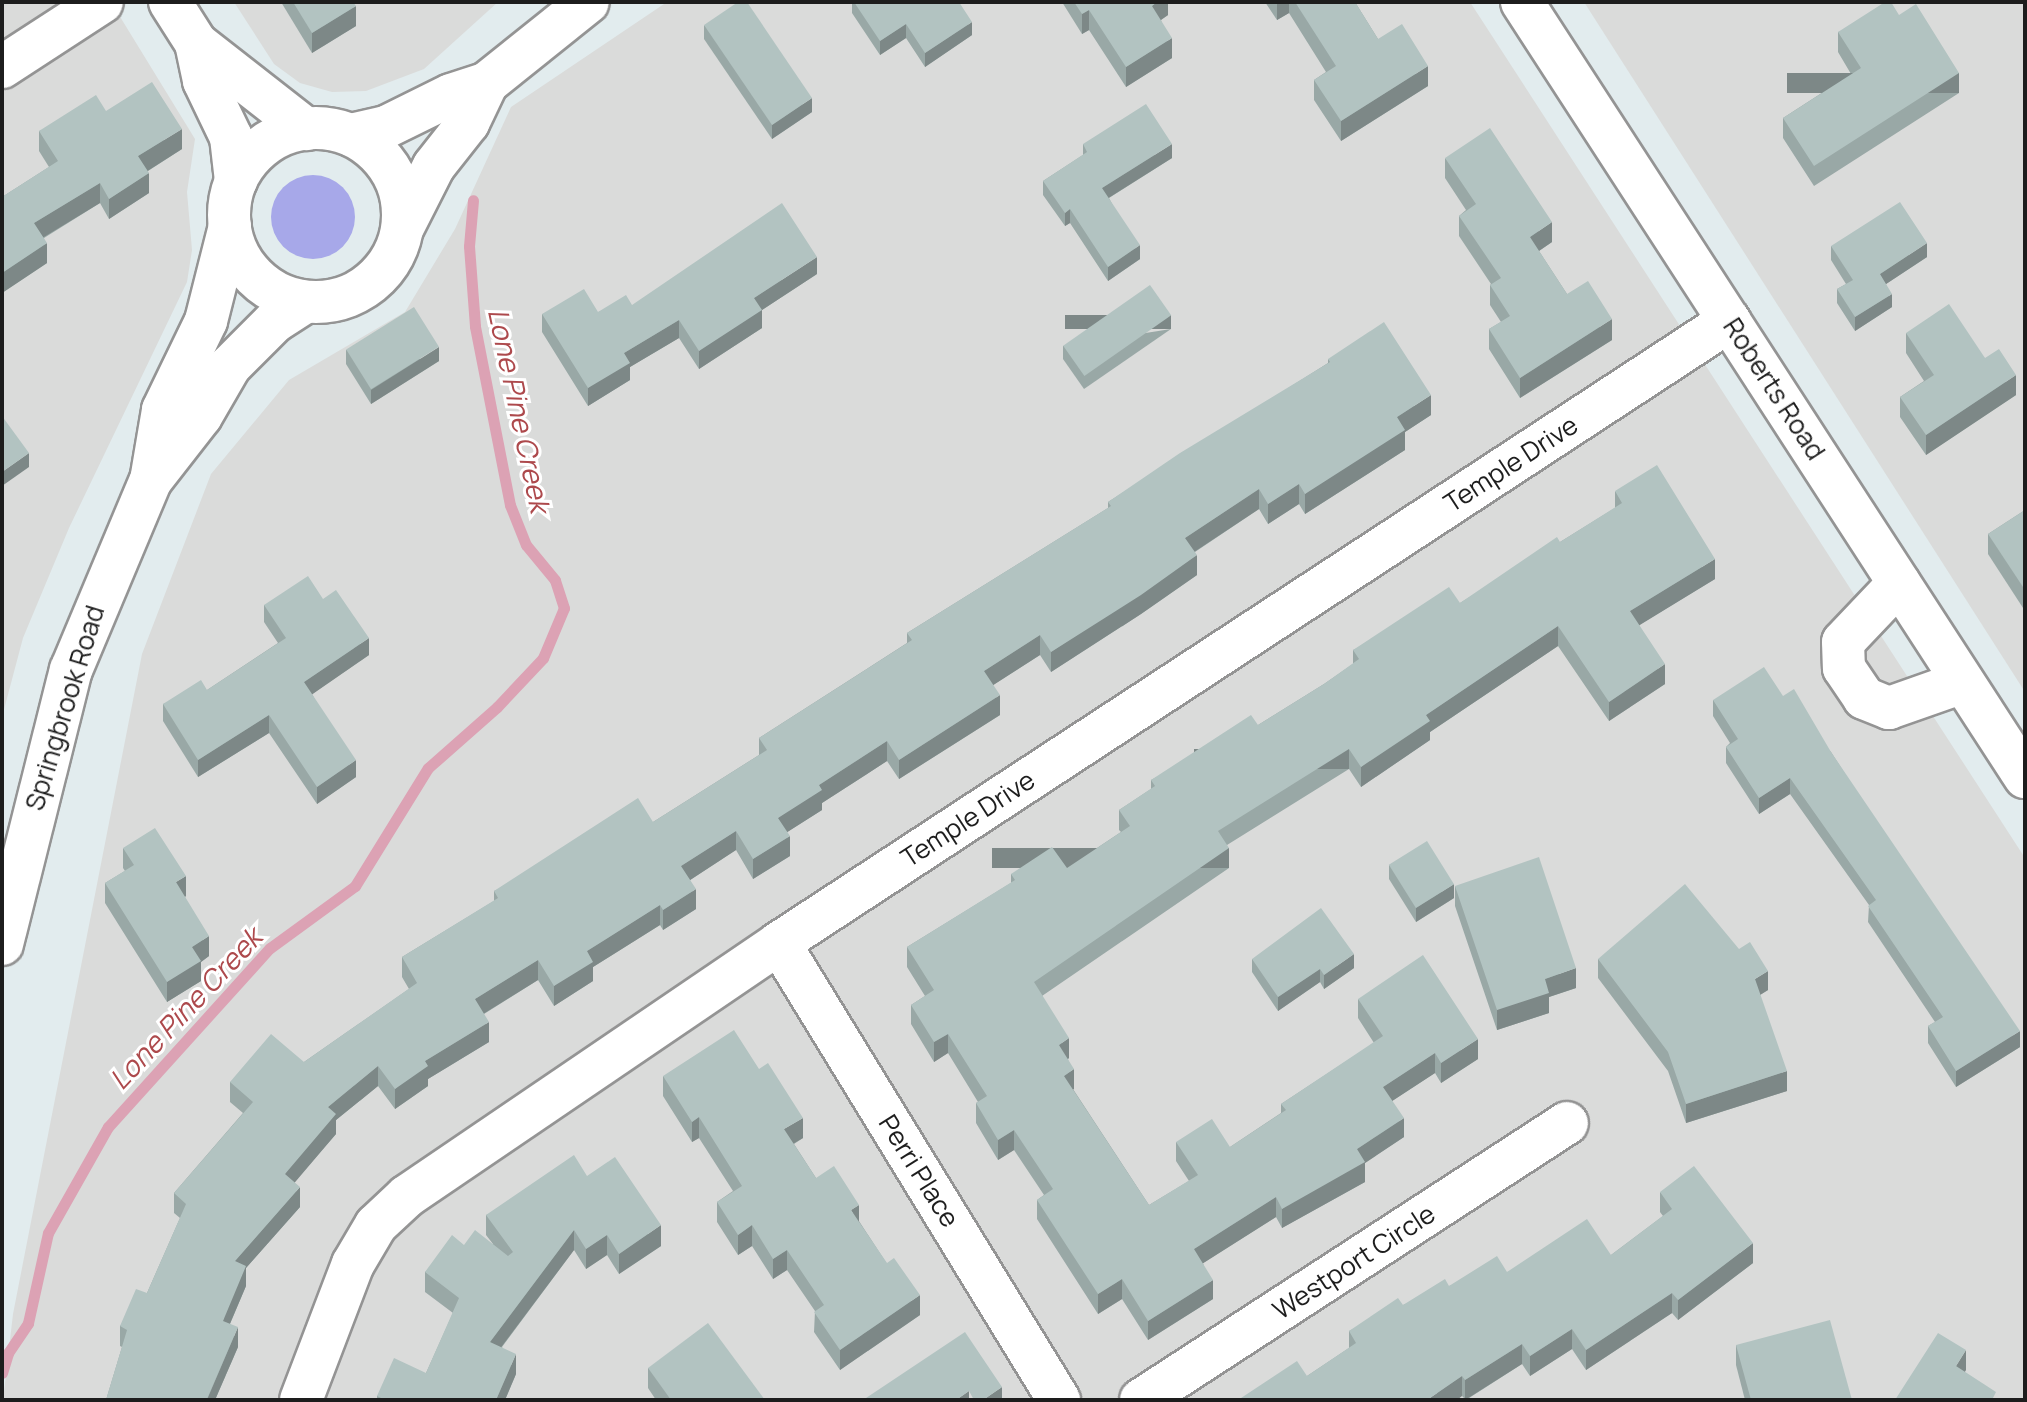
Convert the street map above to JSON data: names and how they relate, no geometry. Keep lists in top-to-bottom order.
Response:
{
  "streets": {
    "street": [
      "Roberts Road",
      "Temple Drive",
      "Springbrook Road",
      "Perri Place",
      "Westport Circle"
    ]
  },
  "crossings": [
    ["Roberts Road", "Temple Drive"],
    ["Temple Drive", "Perri Place"]
  ],
  "water": ["Lone Pine Creek"]
}
